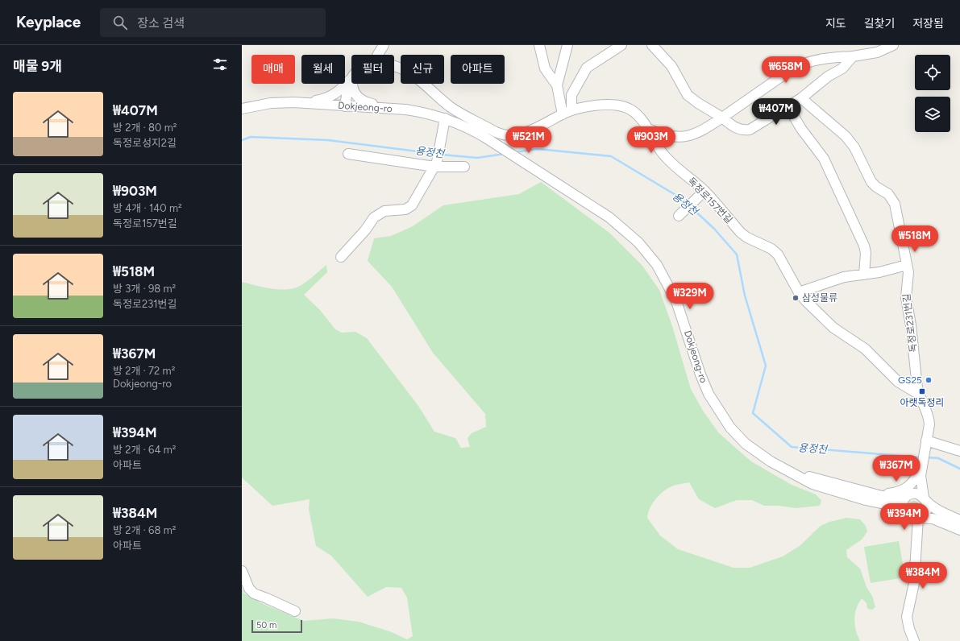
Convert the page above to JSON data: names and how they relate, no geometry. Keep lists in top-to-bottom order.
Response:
{
  "streets": {
    "street": ["Dokjeong-ro", "독정로157번길", "독정로231번길"]
  },
  "crossings": [
    ["Dokjeong-ro", "독정로157번길"],
    ["독정로157번길", "독정로231번길"]
  ],
  "water": ["용정천"],
  "places": {
    "other": ["삼성물류", "GS25"],
    "transit": ["아랫독정리"]
  },
  "scale_bar": "50 m",
  "page": {
    "header": "Keyplace",
    "search": "장소 검색",
    "nav": ["지도", "길찾기", "저장됨"],
    "heading": "매물 9개",
    "chip": [
      "매매",
      "월세",
      "필터",
      "신규",
      "아파트"
    ],
    "price": [
      "₩658M",
      "₩407M",
      "₩521M",
      "₩903M",
      "₩518M",
      "₩329M",
      "₩367M",
      "₩394M",
      "₩384M"
    ],
    "list": [
      {
        "name": "₩407M",
        "note": "방 2개 · 80 m² · 독정로성지2길"
      },
      {
        "name": "₩903M",
        "note": "방 4개 · 140 m² · 독정로157번길"
      },
      {
        "name": "₩518M",
        "note": "방 3개 · 98 m² · 독정로231번길"
      },
      {
        "name": "₩367M",
        "note": "방 2개 · 72 m² · Dokjeong-ro"
      },
      {
        "name": "₩394M",
        "note": "방 2개 · 64 m² · 아파트"
      },
      {
        "name": "₩384M",
        "note": "방 2개 · 68 m² · 아파트"
      }
    ],
    "scale": "50 m"
  }
}
